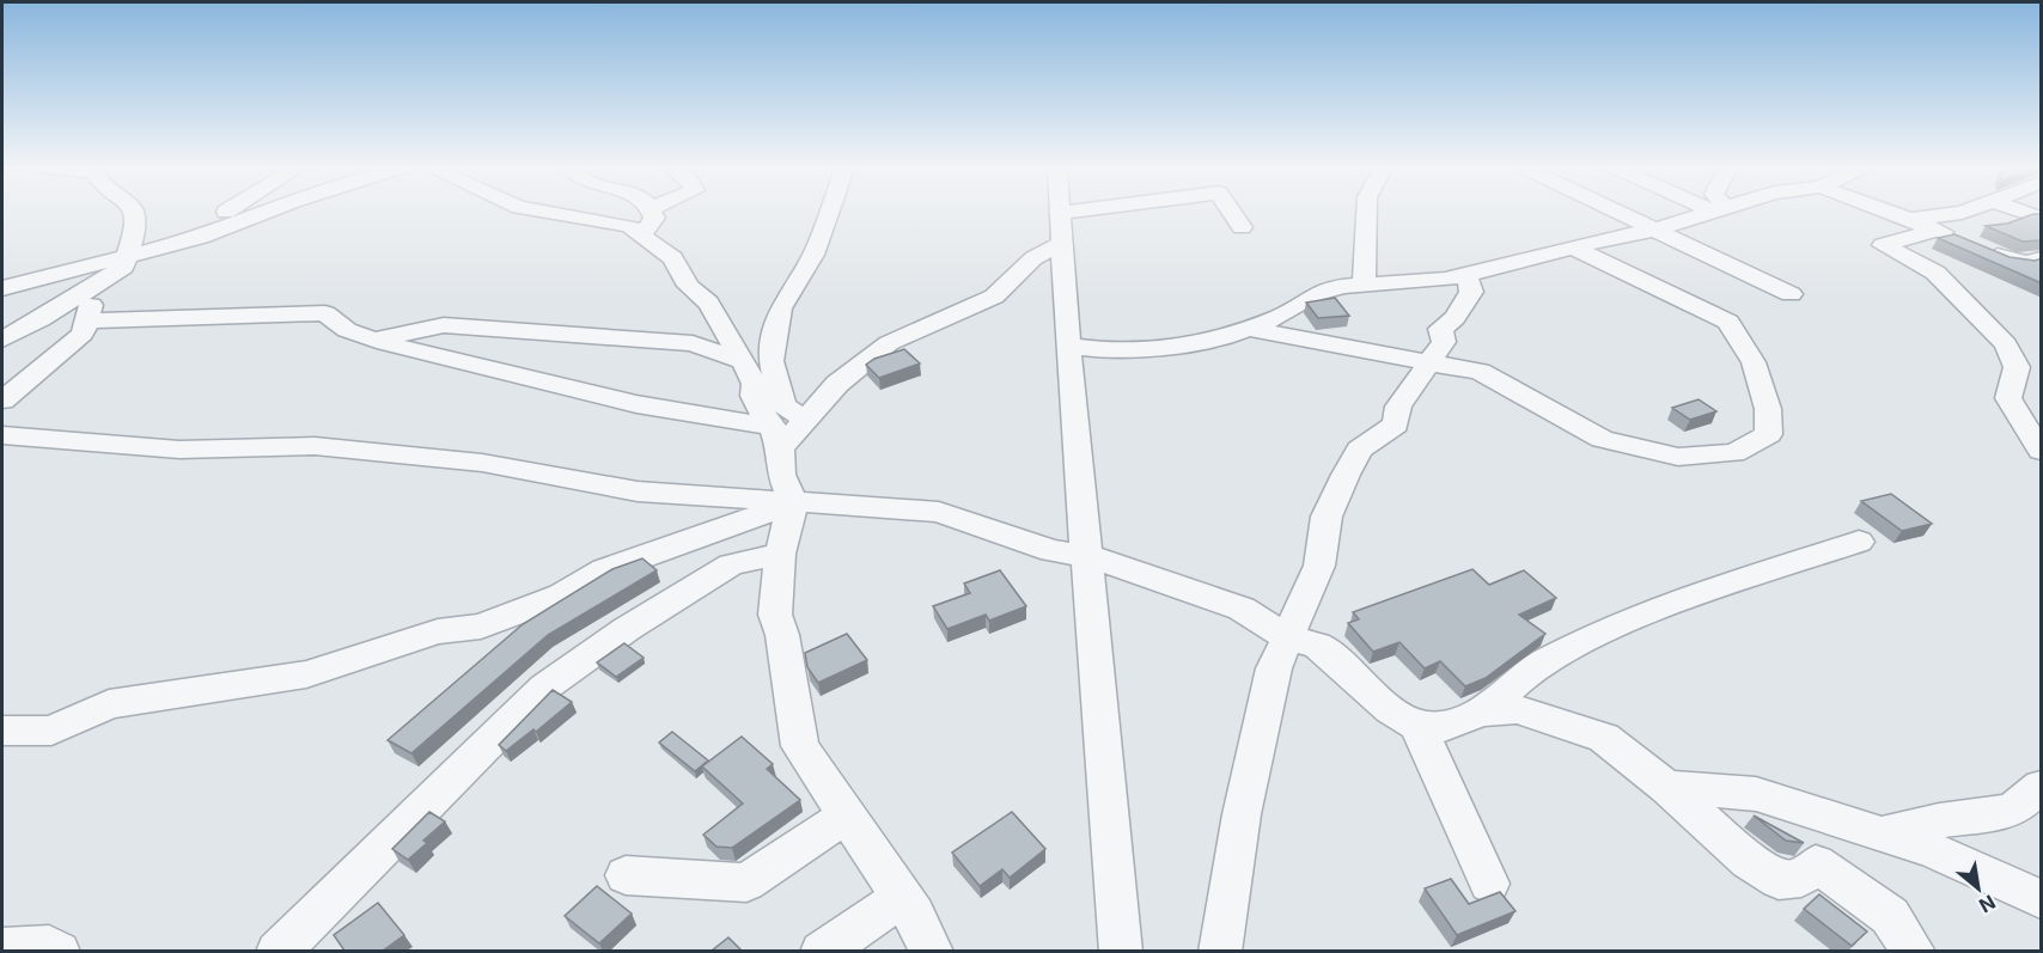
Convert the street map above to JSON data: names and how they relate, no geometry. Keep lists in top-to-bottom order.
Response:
{
  "north": "bottom right"
}
